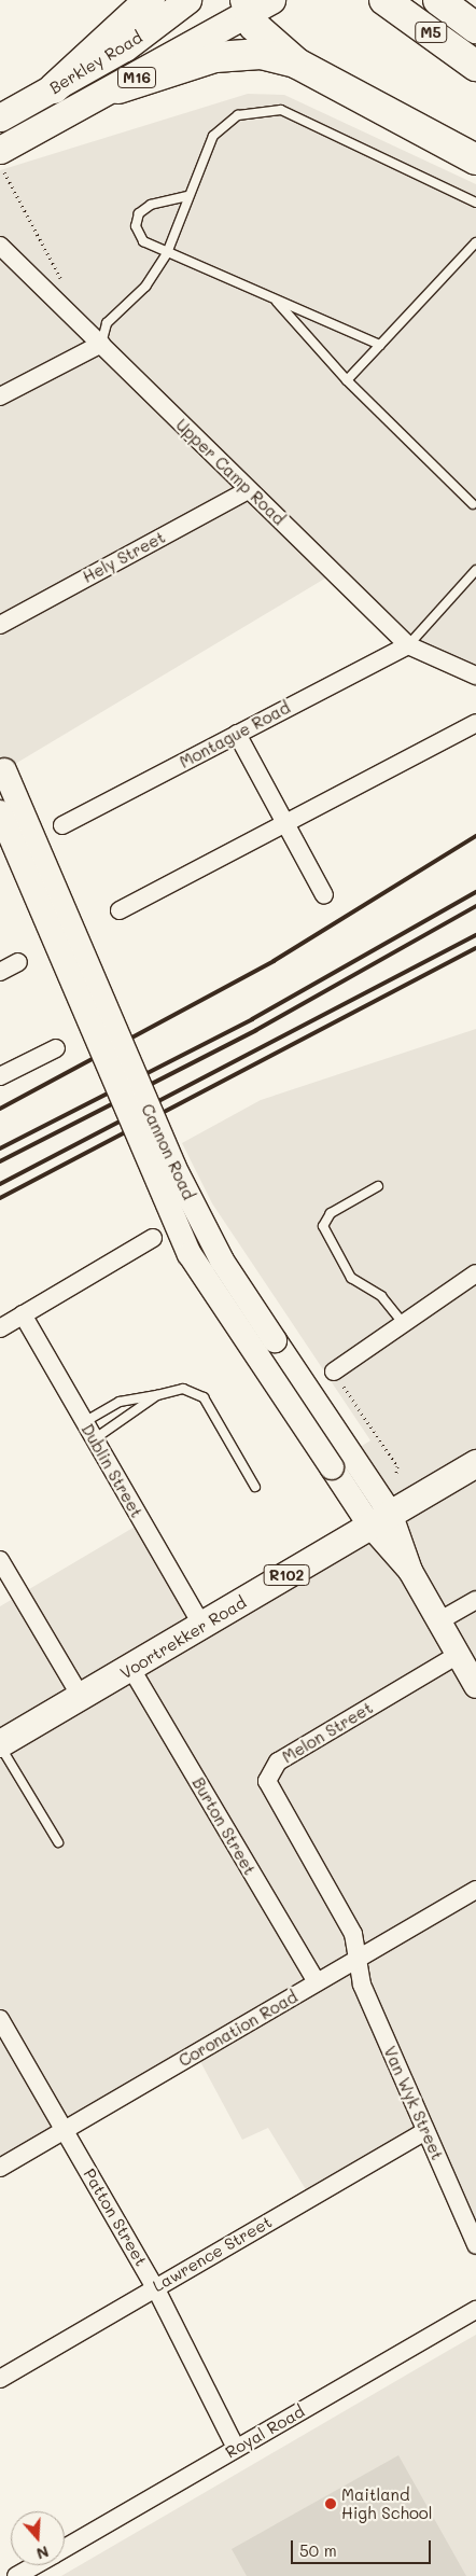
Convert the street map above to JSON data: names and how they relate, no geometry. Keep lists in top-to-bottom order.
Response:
{
  "streets": {
    "highway": ["M5"],
    "main road": [
      "Berkley Road",
      "M16",
      "Cannon Road",
      "R102",
      "Voortrekker Road"
    ],
    "street": [
      "Upper Camp Road",
      "Hely Street",
      "Montague Road",
      "Dublin Street",
      "Melon Street",
      "Burton Street",
      "Coronation Road",
      "Van Wyk Street",
      "Patton Street",
      "Lawrence Street",
      "Royal Road"
    ]
  },
  "crossings": [
    ["Upper Camp Road", "Hely Street"],
    ["Upper Camp Road", "Montague Road"],
    ["Cannon Road", "Voortrekker Road"],
    ["Cannon Road", "Melon Street"],
    ["Dublin Street", "Voortrekker Road"],
    ["Voortrekker Road", "Burton Street"],
    ["Melon Street", "Coronation Road"],
    ["Melon Street", "Van Wyk Street"],
    ["Burton Street", "Coronation Road"],
    ["Coronation Road", "Van Wyk Street"],
    ["Coronation Road", "Patton Street"],
    ["Van Wyk Street", "Lawrence Street"],
    ["Patton Street", "Lawrence Street"],
    ["Patton Street", "Royal Road"]
  ],
  "places": ["Maitland High School"],
  "scale_bar": "50 m",
  "north": "bottom"
}
